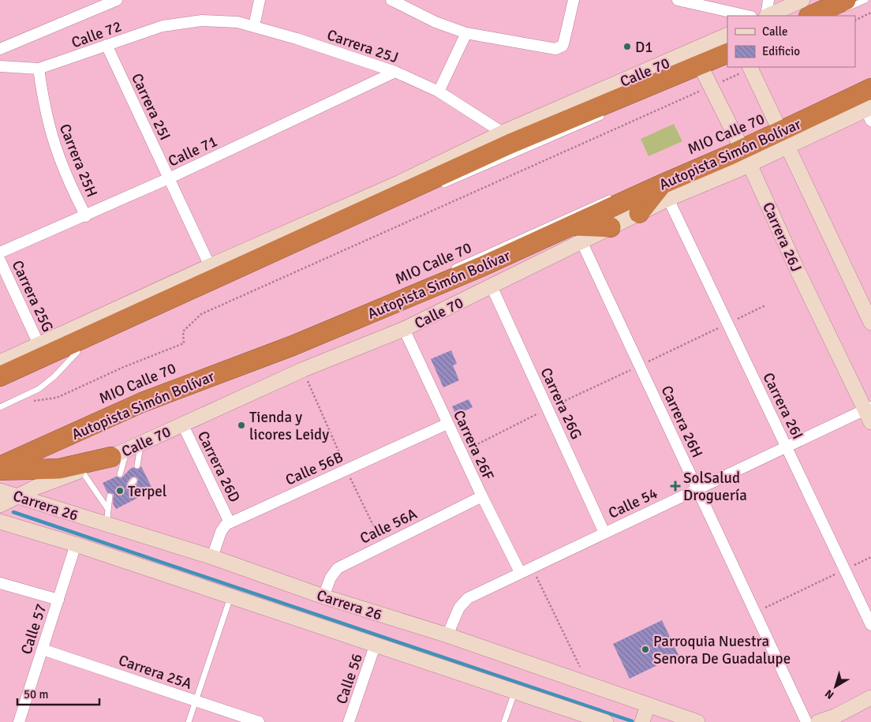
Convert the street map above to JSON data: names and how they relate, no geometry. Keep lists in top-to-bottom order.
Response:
{
  "streets": {
    "highway": ["Autopista Simón Bolívar"],
    "street": [
      "Calle 72",
      "Carrera 25J",
      "Calle 70",
      "Carrera 25I",
      "Calle 71",
      "Carrera 25H",
      "Carrera 26J",
      "Carrera 25G",
      "Carrera 26G",
      "Carrera 26I",
      "Carrera 26H",
      "Carrera 26F",
      "Carrera 26D",
      "Calle 56B",
      "Calle 54",
      "Carrera 26",
      "Calle 56A",
      "Calle 57",
      "Carrera 25A",
      "Calle 56"
    ],
    "lane": ["MIO Calle 70"]
  },
  "crossings": [
    ["Calle 72", "Carrera 25J"],
    ["Calle 72", "Carrera 25I"],
    ["Calle 72", "Carrera 25H"],
    ["Carrera 25J", "Calle 70"],
    ["Carrera 25J", "Calle 71"],
    ["Calle 70", "Carrera 25I"],
    ["Calle 70", "Autopista Simón Bolívar"],
    ["Calle 70", "Carrera 26J"],
    ["Calle 70", "Carrera 25G"],
    ["Calle 70", "Carrera 26G"],
    ["Calle 70", "Carrera 26H"],
    ["Calle 70", "Carrera 26F"],
    ["Calle 70", "Carrera 26D"],
    ["Calle 70", "Carrera 26"],
    ["Carrera 25I", "Calle 71"],
    ["Calle 71", "Carrera 25H"],
    ["Autopista Simón Bolívar", "Carrera 26J"],
    ["Autopista Simón Bolívar", "Carrera 26I"],
    ["Autopista Simón Bolívar", "Carrera 26H"],
    ["Carrera 26J", "Calle 54"],
    ["Carrera 26G", "Calle 54"],
    ["Carrera 26I", "Calle 54"],
    ["Carrera 26H", "Calle 54"],
    ["Carrera 26F", "Calle 56B"],
    ["Carrera 26F", "Calle 54"],
    ["Carrera 26F", "Calle 56A"],
    ["Carrera 26D", "Calle 56B"],
    ["Calle 54", "Carrera 26"],
    ["Carrera 26", "Calle 56A"],
    ["Carrera 26", "Calle 57"],
    ["Carrera 26", "Calle 56"],
    ["Calle 57", "Carrera 25A"]
  ],
  "places": {
    "other": [
      "D1",
      "Tienda y licores Leidy",
      "Terpel",
      "Parroquia Nuestra Senora De Guadalupe"
    ],
    "health": ["SolSalud Droguería"]
  },
  "legend": ["Calle", "Edificio"],
  "scale_bar": "50 m",
  "north": "bottom left"
}
